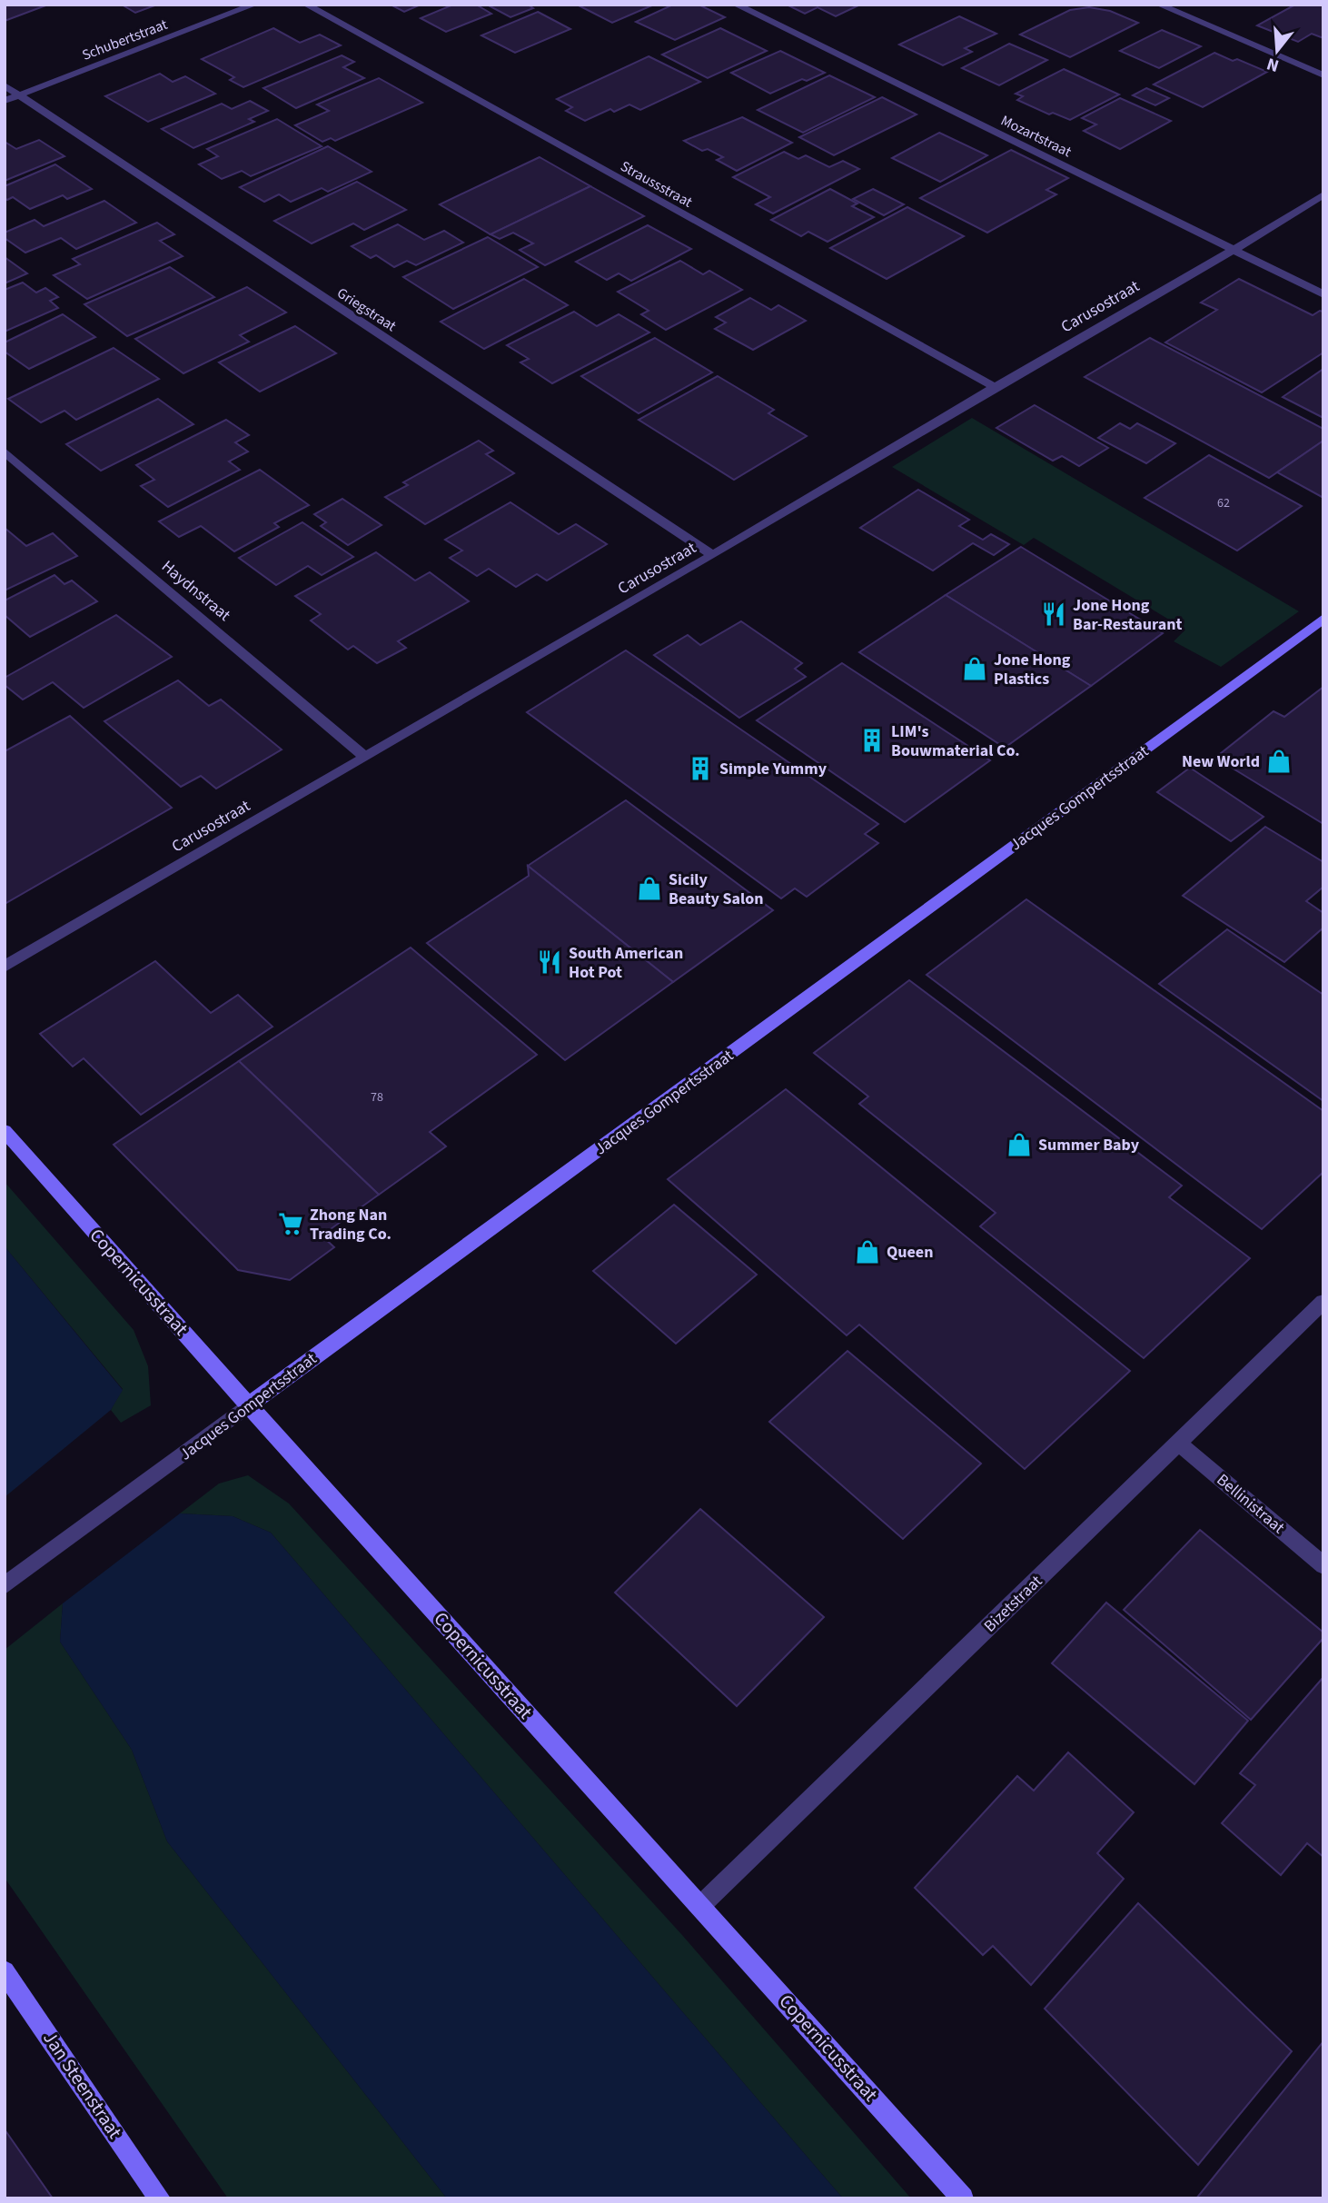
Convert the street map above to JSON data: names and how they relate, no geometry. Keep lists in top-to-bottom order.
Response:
{
  "streets": {
    "street": [
      "Schubertstraat",
      "Mozartstraat",
      "Straussstraat",
      "Carusostraat",
      "Griegstraat",
      "Haydnstraat",
      "Jacques Gompertsstraat",
      "Copernicusstraat",
      "Bellinistraat",
      "Bizetstraat",
      "Jan Steenstraat"
    ]
  },
  "crossings": [
    ["Schubertstraat", "Griegstraat"],
    ["Mozartstraat", "Carusostraat"],
    ["Straussstraat", "Carusostraat"],
    ["Carusostraat", "Griegstraat"],
    ["Carusostraat", "Haydnstraat"],
    ["Jacques Gompertsstraat", "Copernicusstraat"],
    ["Copernicusstraat", "Bizetstraat"],
    ["Bellinistraat", "Bizetstraat"]
  ],
  "places": {
    "restaurant": ["Jone Hong Bar-Restaurant", "South American Hot Pot"],
    "shop": [
      "Jone Hong Plastics",
      "New World",
      "Sicily Beauty Salon",
      "Summer Baby",
      "Queen"
    ],
    "building": ["LIM's Bouwmaterial Co.", "Simple Yummy"],
    "supermarket": ["Zhong Nan Trading Co."]
  },
  "house_numbers": ["62", "78"],
  "north": "bottom"
}
